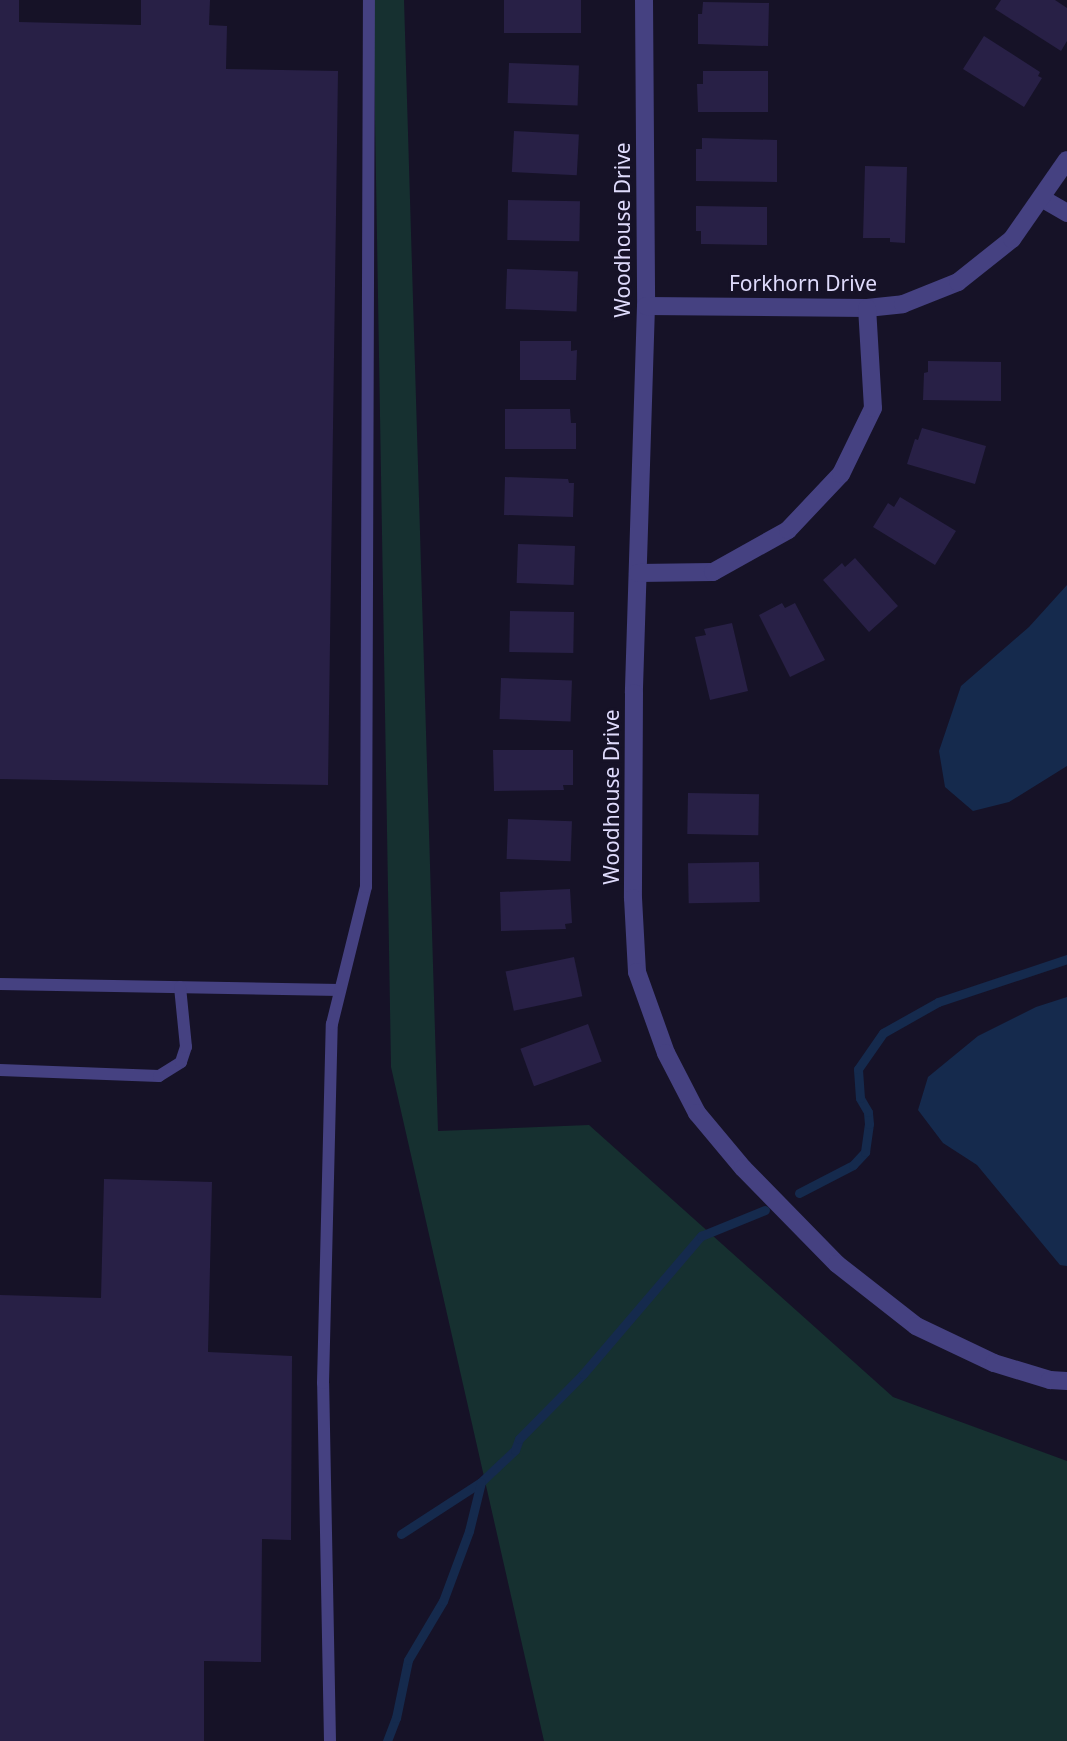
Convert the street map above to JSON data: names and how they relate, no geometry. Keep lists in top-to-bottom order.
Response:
{
  "streets": {
    "street": ["Woodhouse Drive", "Forkhorn Drive"]
  },
  "crossings": [
    ["Woodhouse Drive", "Forkhorn Drive"]
  ]
}
